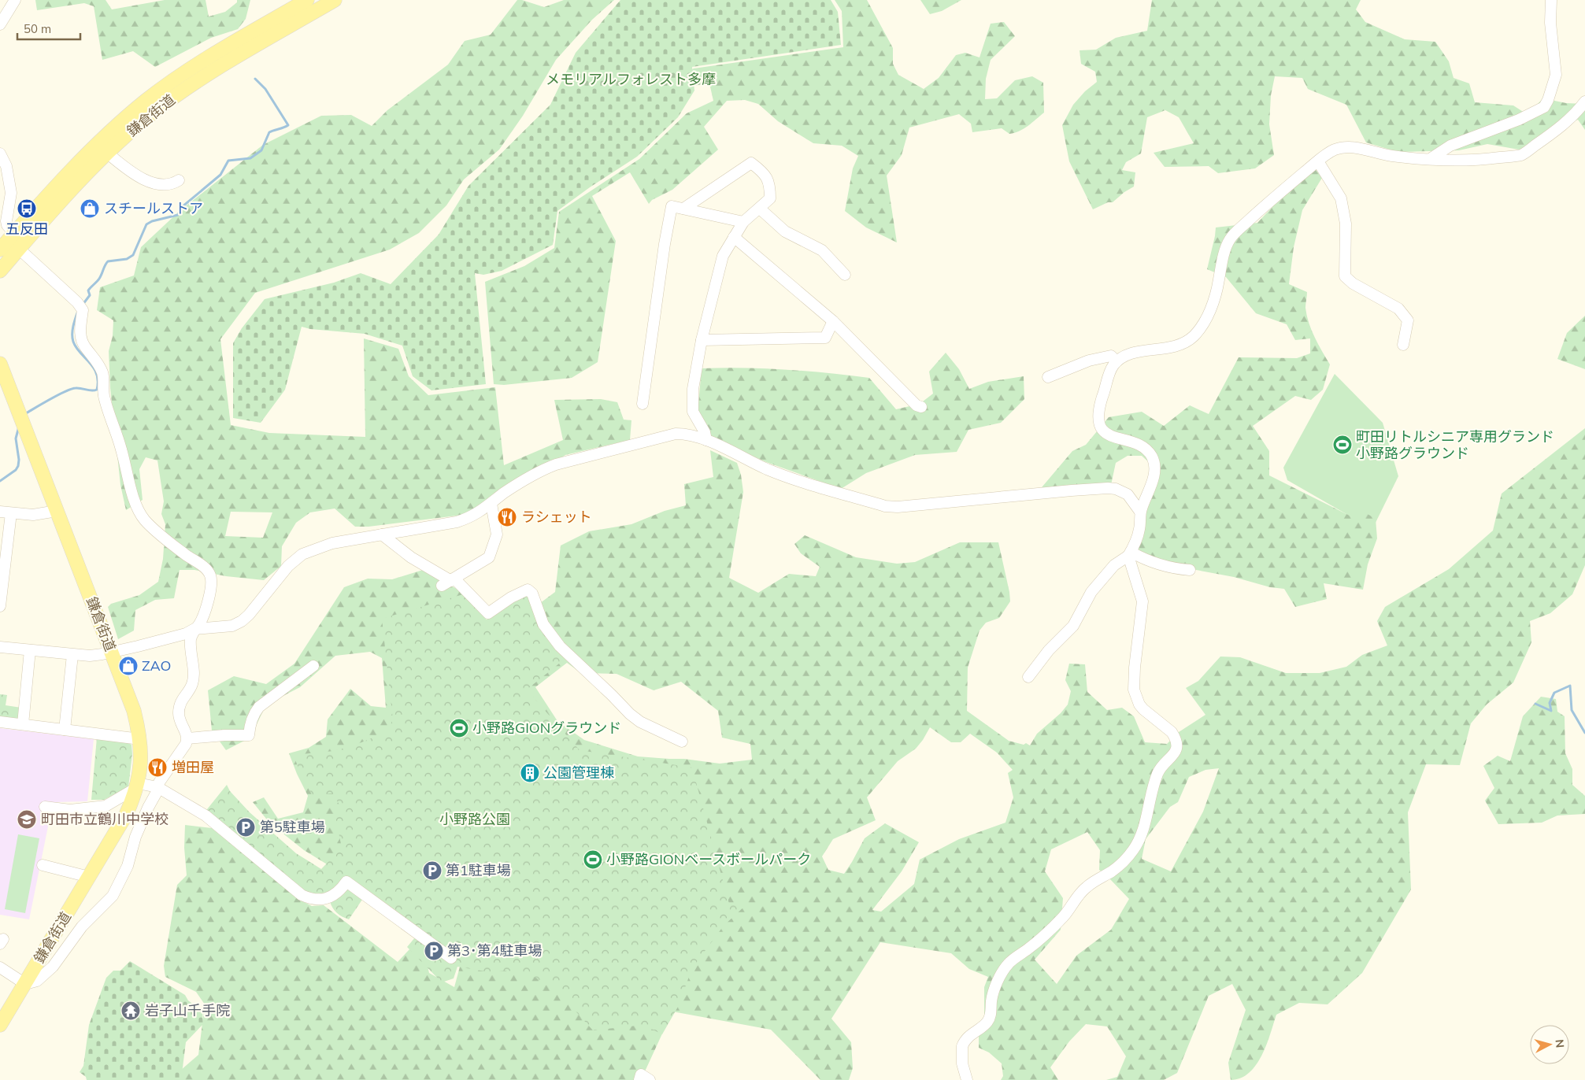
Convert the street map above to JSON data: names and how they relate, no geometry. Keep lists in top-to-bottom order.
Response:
{
  "streets": {
    "main road": ["鎌倉街道"]
  },
  "parks": ["メモリアルフォレスト多摩", "小野路公園"],
  "places": {
    "bus stop": ["五反田"],
    "shop": ["スチールストア", "ZAO"],
    "sports": ["町田リトルシニア専用グランド 小野路グラウンド", "小野路GIONグラウンド", "小野路GIONベースボールパーク"],
    "restaurant": ["ラシェット", "増田屋"],
    "building": ["公園管理棟"],
    "school or university": ["町田市立鶴川中学校"],
    "parking": ["第5駐車場", "第1駐車場", "第3･第4駐車場"],
    "temple": ["岩子山千手院"]
  },
  "scale_bar": "50 m",
  "north": "right"
}
